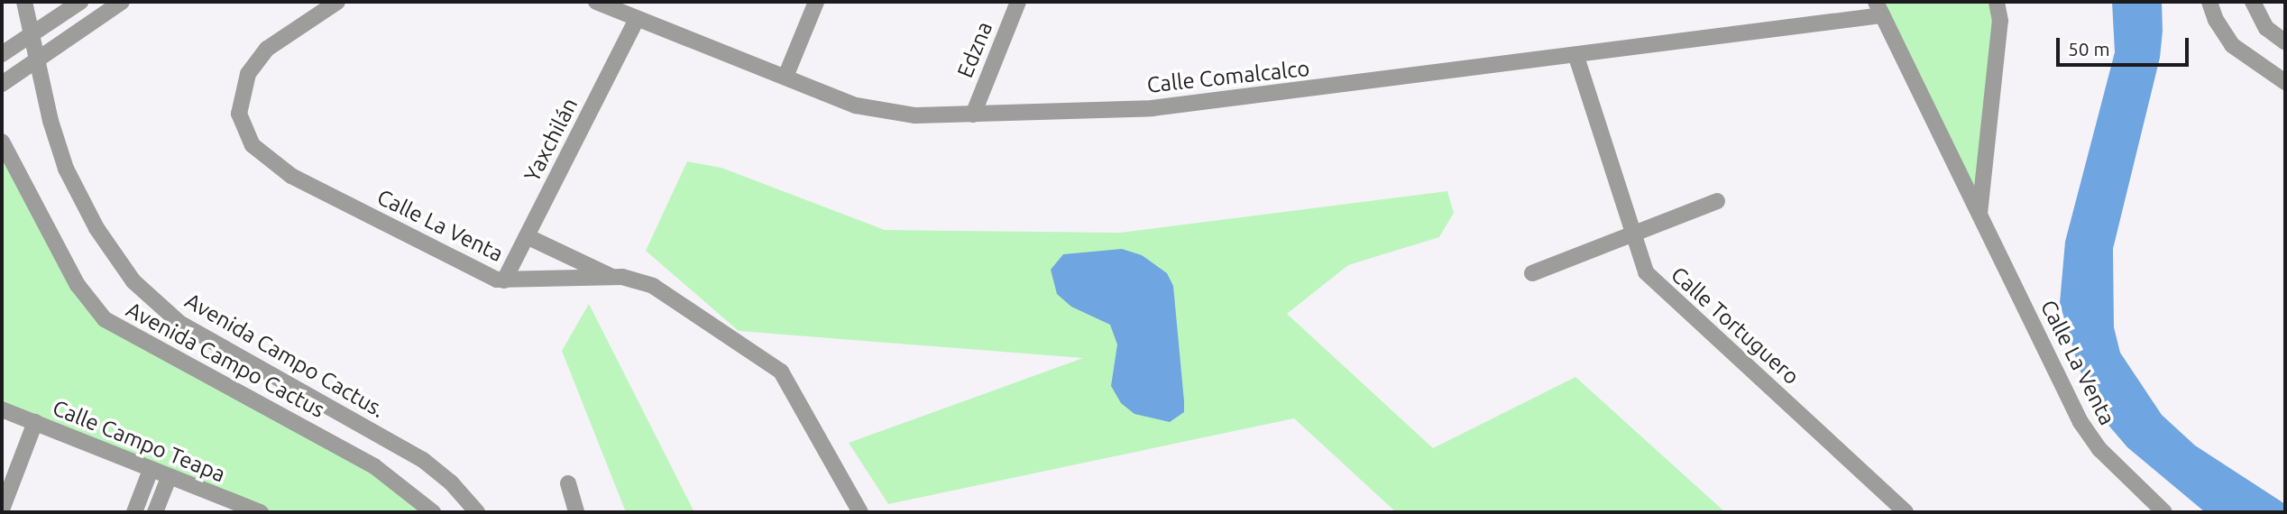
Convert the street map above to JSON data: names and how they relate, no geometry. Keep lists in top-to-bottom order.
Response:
{
  "streets": {
    "street": [
      "Edzna",
      "Calle Comalcalco",
      "Yaxchilán",
      "Calle La Venta",
      "Calle Tortuguero",
      "Avenida Campo Cactus.",
      "Avenida Campo Cactus",
      "Calle Campo Teapa"
    ]
  },
  "crossings": [
    ["Edzna", "Calle Comalcalco"],
    ["Calle Comalcalco", "Yaxchilán"],
    ["Calle Comalcalco", "Calle La Venta"],
    ["Calle Comalcalco", "Calle Tortuguero"],
    ["Yaxchilán", "Calle La Venta"]
  ],
  "scale_bar": "50 m"
}
